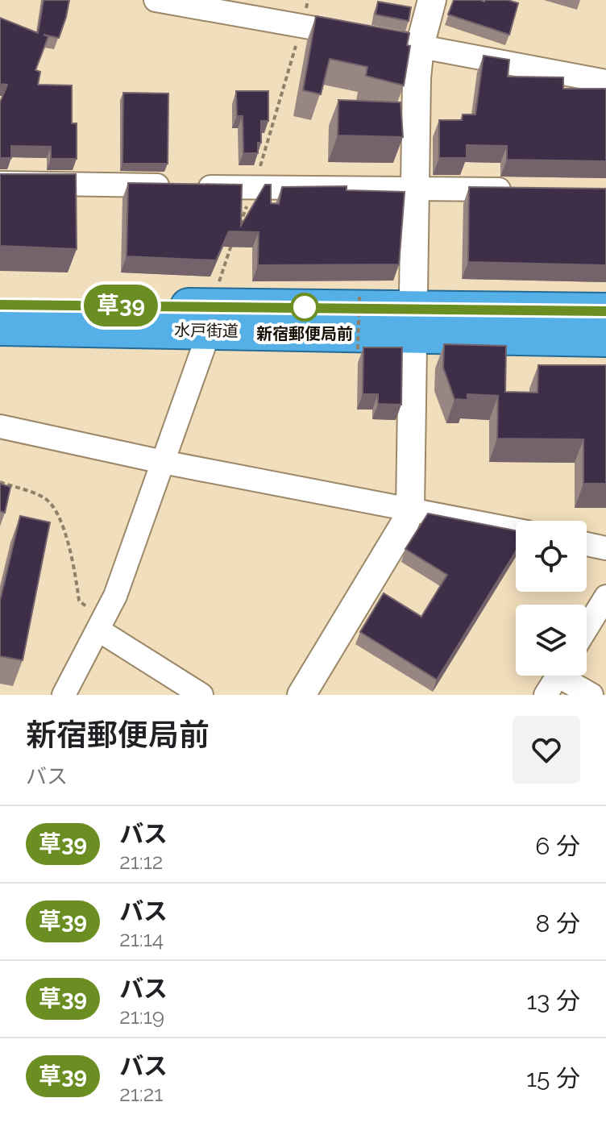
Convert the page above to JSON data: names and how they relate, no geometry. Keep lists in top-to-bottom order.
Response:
{
  "streets": {
    "highway": ["水戸街道"]
  },
  "places": ["新宿郵便局前"],
  "lines": ["bus line 草39"],
  "page": {
    "on_map": "草39",
    "heading": ["新宿郵便局前", "バス"],
    "list": [
      {
        "mark": "草39",
        "name": "バス",
        "note": "21:12",
        "value": "6 分"
      },
      {
        "mark": "草39",
        "name": "バス",
        "note": "21:14",
        "value": "8 分"
      },
      {
        "mark": "草39",
        "name": "バス",
        "note": "21:19",
        "value": "13 分"
      },
      {
        "mark": "草39",
        "name": "バス",
        "note": "21:21",
        "value": "15 分"
      }
    ]
  }
}
